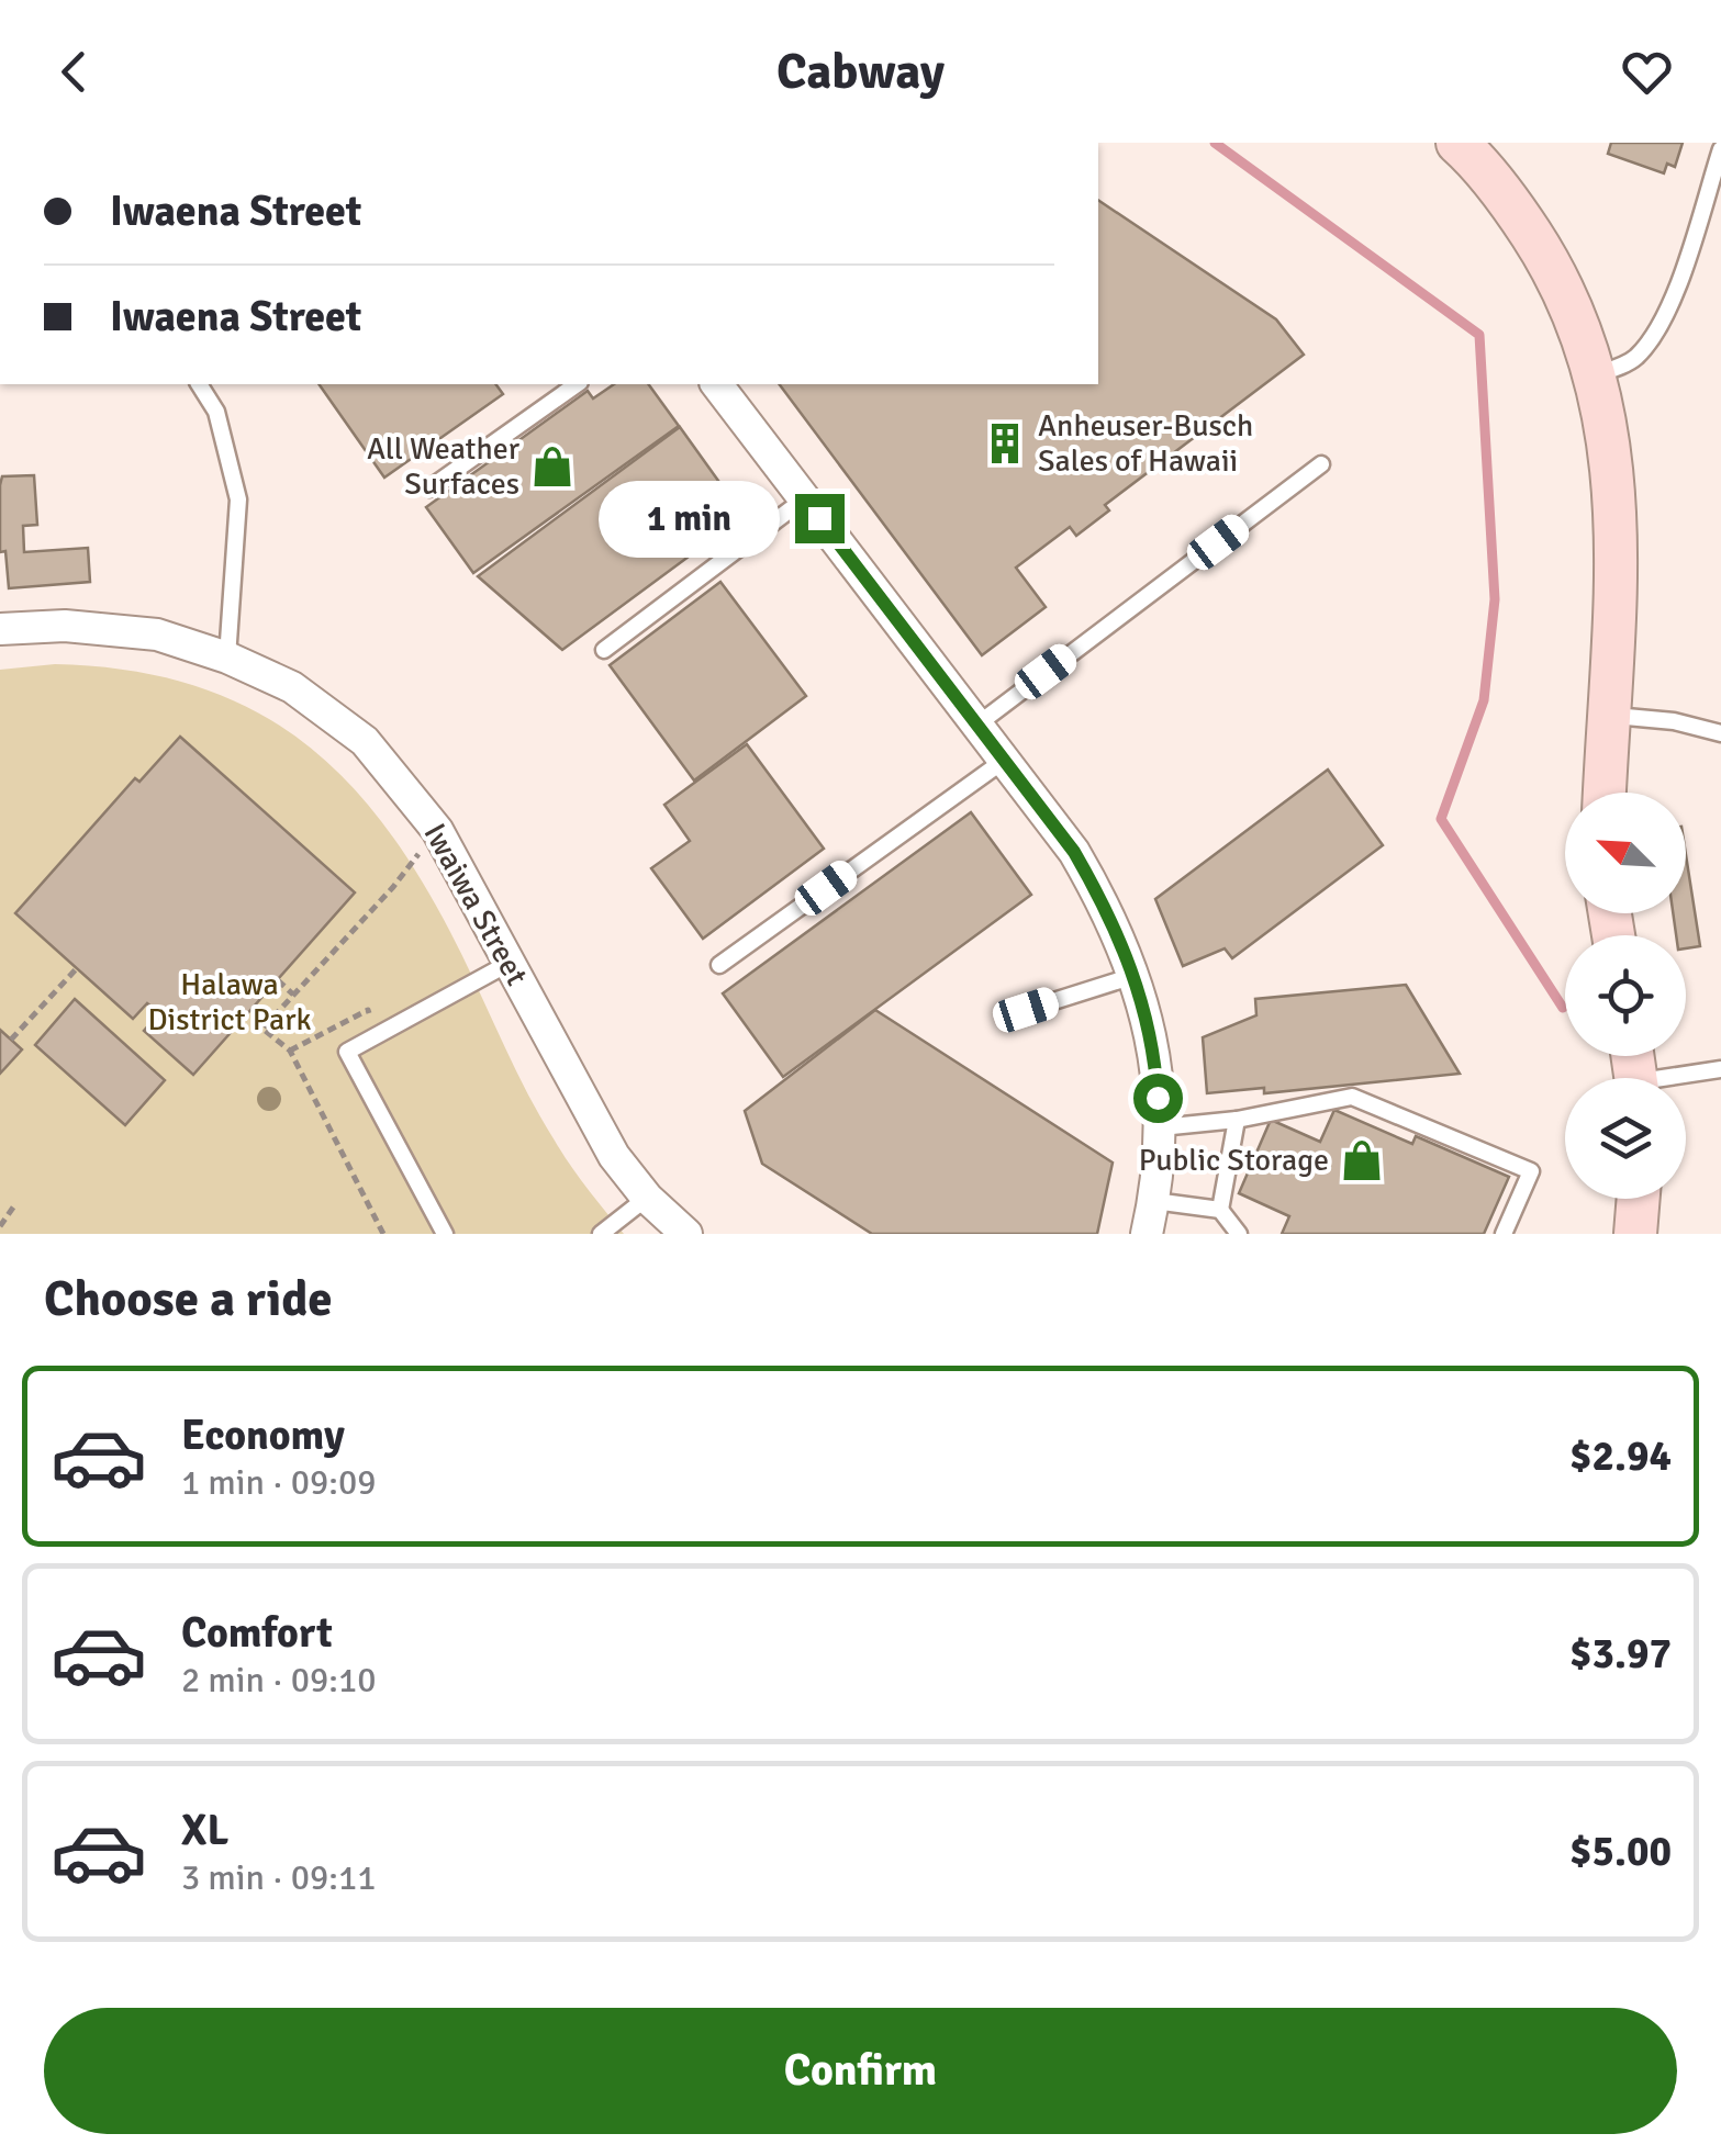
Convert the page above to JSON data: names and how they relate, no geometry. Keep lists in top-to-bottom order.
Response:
{
  "streets": {
    "street": ["Iwaiwa Street"]
  },
  "parks": ["Halawa District Park"],
  "places": {
    "building": ["Anheuser-Busch Sales of Hawaii"],
    "shop": ["All Weather Surfaces", "Public Storage"]
  },
  "north": "top left",
  "page": {
    "header": "Cabway",
    "banner": ["Iwaena Street", "Iwaena Street"],
    "bubble": "1 min",
    "heading": "Choose a ride",
    "list": [
      {
        "name": "Economy",
        "note": "1 min · 09:09",
        "value": "$2.94"
      },
      {
        "name": "Comfort",
        "note": "2 min · 09:10",
        "value": "$3.97"
      },
      {
        "name": "XL",
        "note": "3 min · 09:11",
        "value": "$5.00"
      }
    ],
    "buttons": "Confirm"
  }
}
